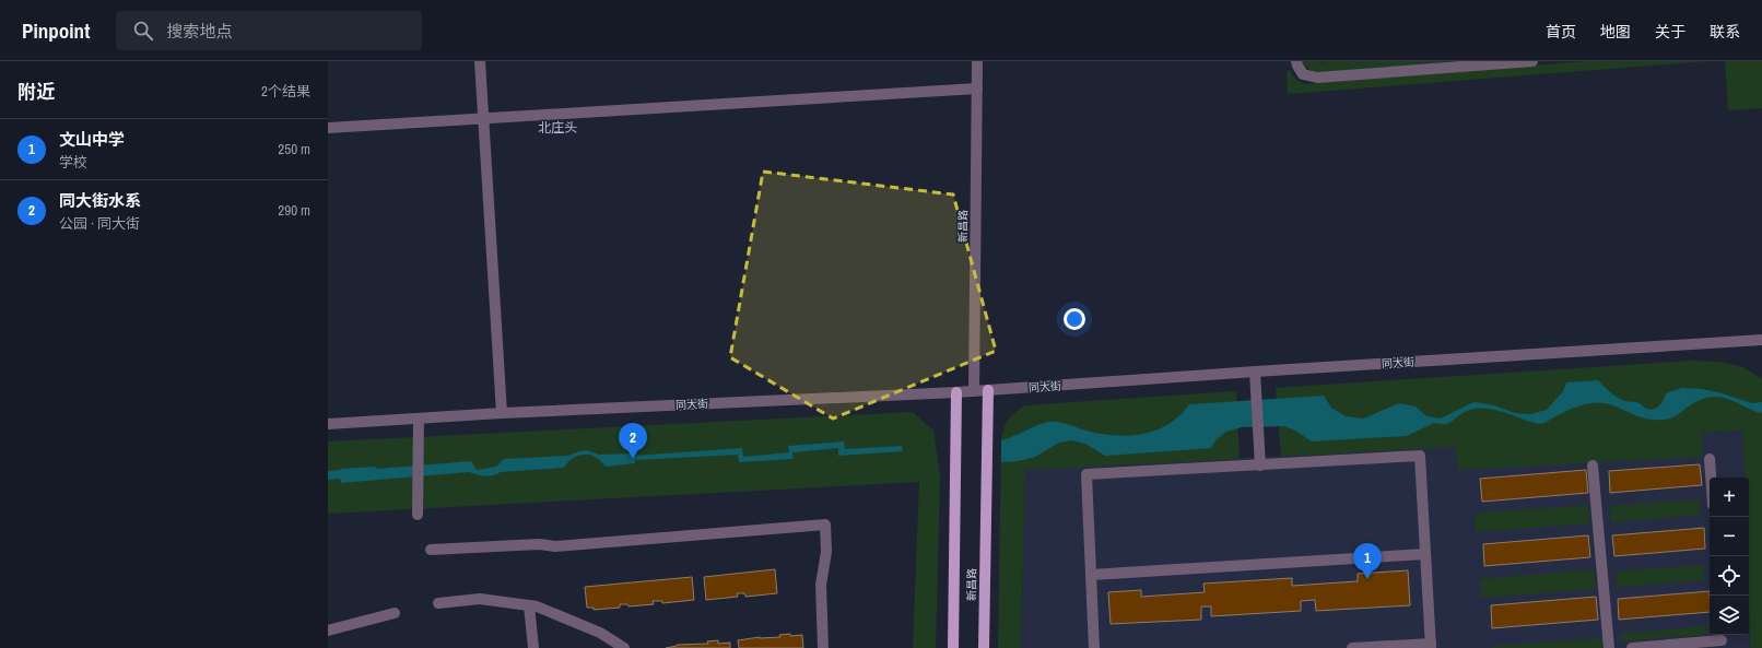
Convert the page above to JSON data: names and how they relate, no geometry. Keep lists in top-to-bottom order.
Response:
{
  "streets": {
    "main road": ["新昌路"],
    "street": ["同大街"]
  },
  "crossings": [
    ["新昌路", "同大街"]
  ],
  "districts": ["北庄头"],
  "page": {
    "header": "Pinpoint",
    "search": "搜索地点",
    "nav": [
      "首页",
      "地图",
      "关于",
      "联系"
    ],
    "heading": ["附近", "2个结果"],
    "list": [
      {
        "mark": "1",
        "name": "文山中学",
        "note": "学校",
        "value": "250 m"
      },
      {
        "mark": "2",
        "name": "同大街水系",
        "note": "公园 · 同大街",
        "value": "290 m"
      }
    ],
    "pins": ["2", "1"],
    "map_buttons": ["+", "−"]
  }
}
